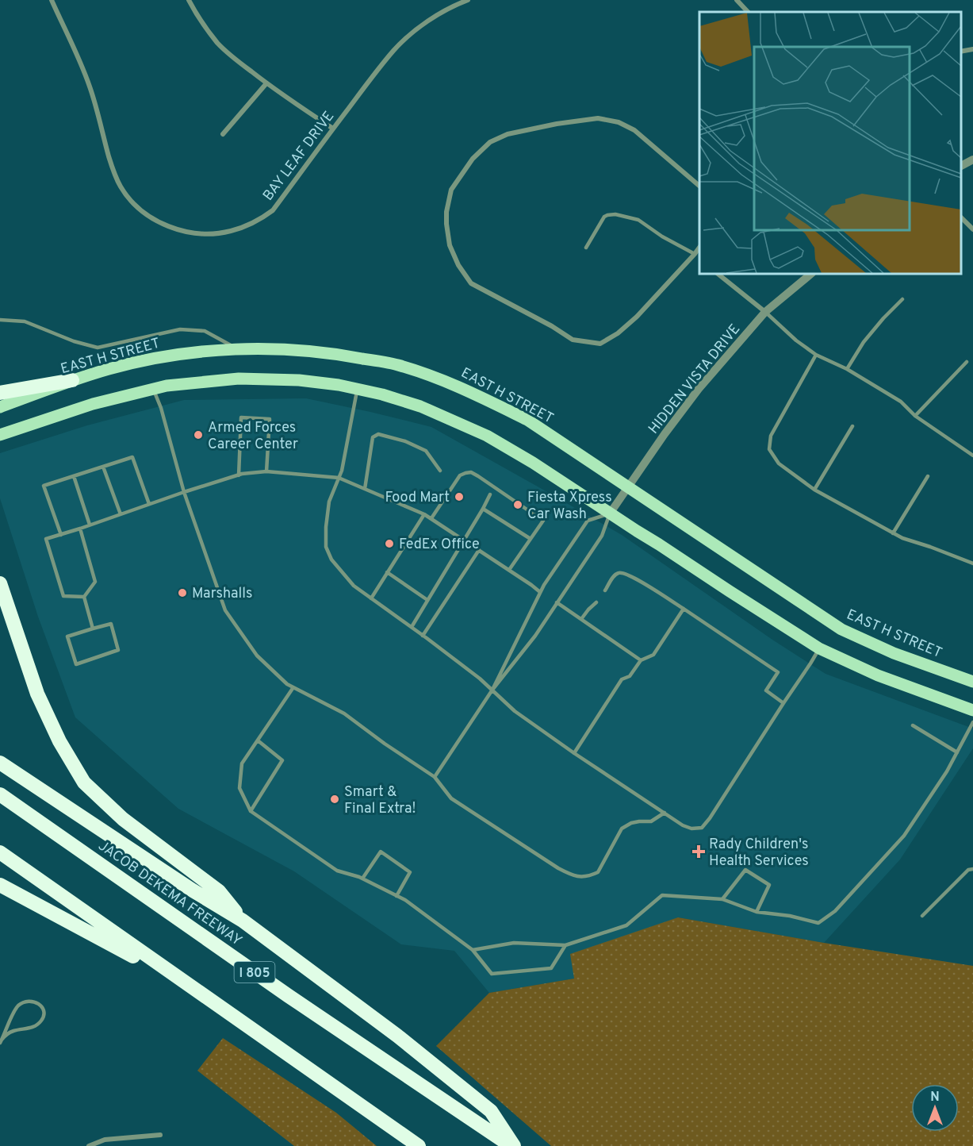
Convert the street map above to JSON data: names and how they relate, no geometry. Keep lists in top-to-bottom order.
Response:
{
  "streets": {
    "highway": ["JACOB DEKEMA FREEWAY", "I 805"],
    "main road": ["EAST H STREET"],
    "street": ["BAY LEAF DRIVE", "HIDDEN VISTA DRIVE"]
  },
  "crossings": [
    ["EAST H STREET", "HIDDEN VISTA DRIVE"]
  ],
  "places": {
    "other": [
      "Armed Forces Career Center",
      "Food Mart",
      "Fiesta Xpress Car Wash",
      "FedEx Office",
      "Marshalls",
      "Smart & Final Extra!"
    ],
    "health": ["Rady Children's Health Services"]
  },
  "north": "top"
}
